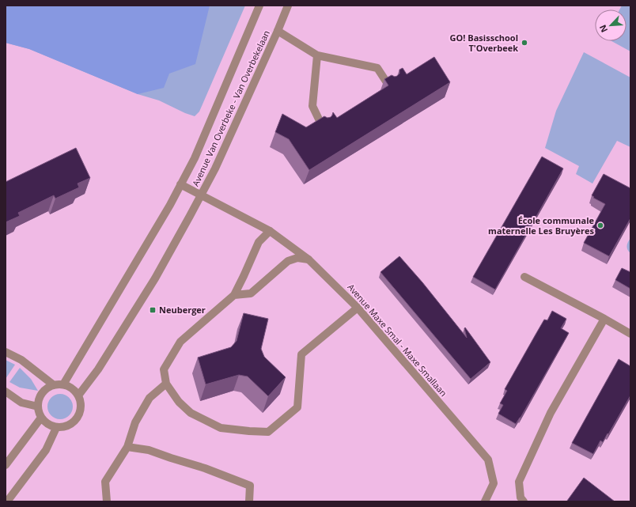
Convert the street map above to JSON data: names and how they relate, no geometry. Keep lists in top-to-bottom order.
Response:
{
  "streets": {
    "street": ["Avenue Van Overbeke - Van Overbekelaan", "Avenue Maxe Smal - Maxe Smallaan"]
  },
  "crossings": [
    ["Avenue Van Overbeke - Van Overbekelaan", "Avenue Maxe Smal - Maxe Smallaan"]
  ],
  "places": {
    "other": ["GO! Basisschool T'Overbeek", "École communale maternelle Les Bruyères"],
    "transit": ["Neuberger"]
  },
  "north": "bottom left"
}
